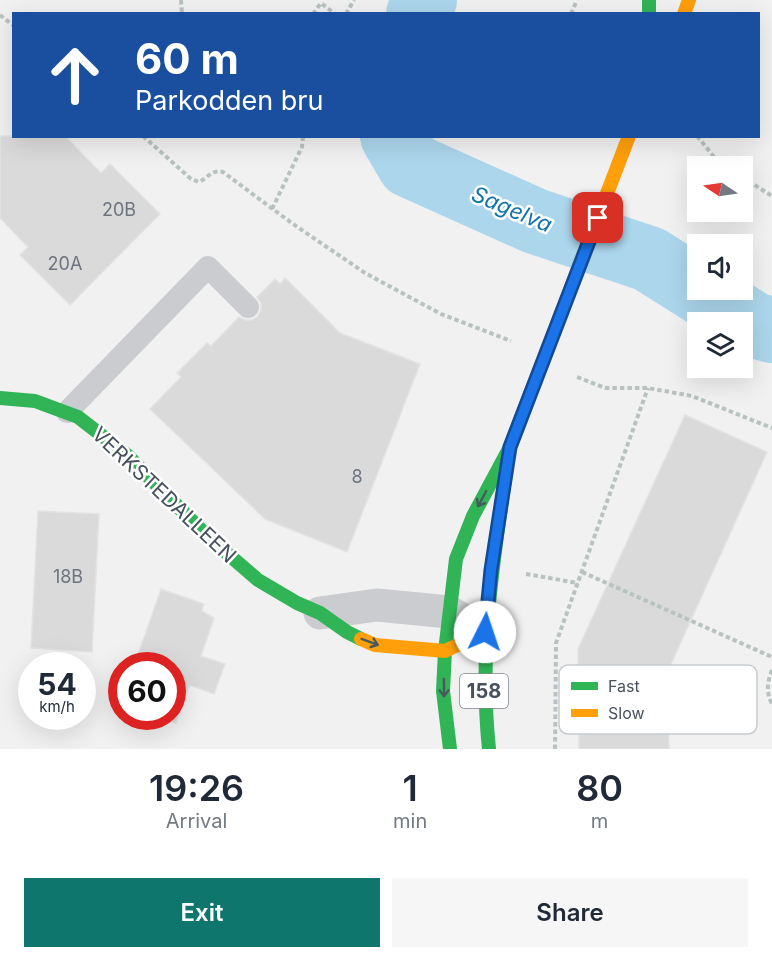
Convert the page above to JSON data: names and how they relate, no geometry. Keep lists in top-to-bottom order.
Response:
{
  "streets": {
    "main road": ["VERKSTEDALLEEN", "158"]
  },
  "crossings": [
    ["VERKSTEDALLEEN", "158"]
  ],
  "water": ["Sagelva"],
  "house_numbers": [
    "20B",
    "20A",
    "8",
    "18B"
  ],
  "legend": ["Fast", "Slow"],
  "north": "left",
  "page": {
    "turn": ["60 m", "Parkodden bru"],
    "speed": "54 km/h",
    "limit": "60",
    "eta": [
      "19:26",
      "Arrival",
      "1",
      "min",
      "80",
      "m"
    ],
    "buttons": ["Exit", "Share"]
  }
}
